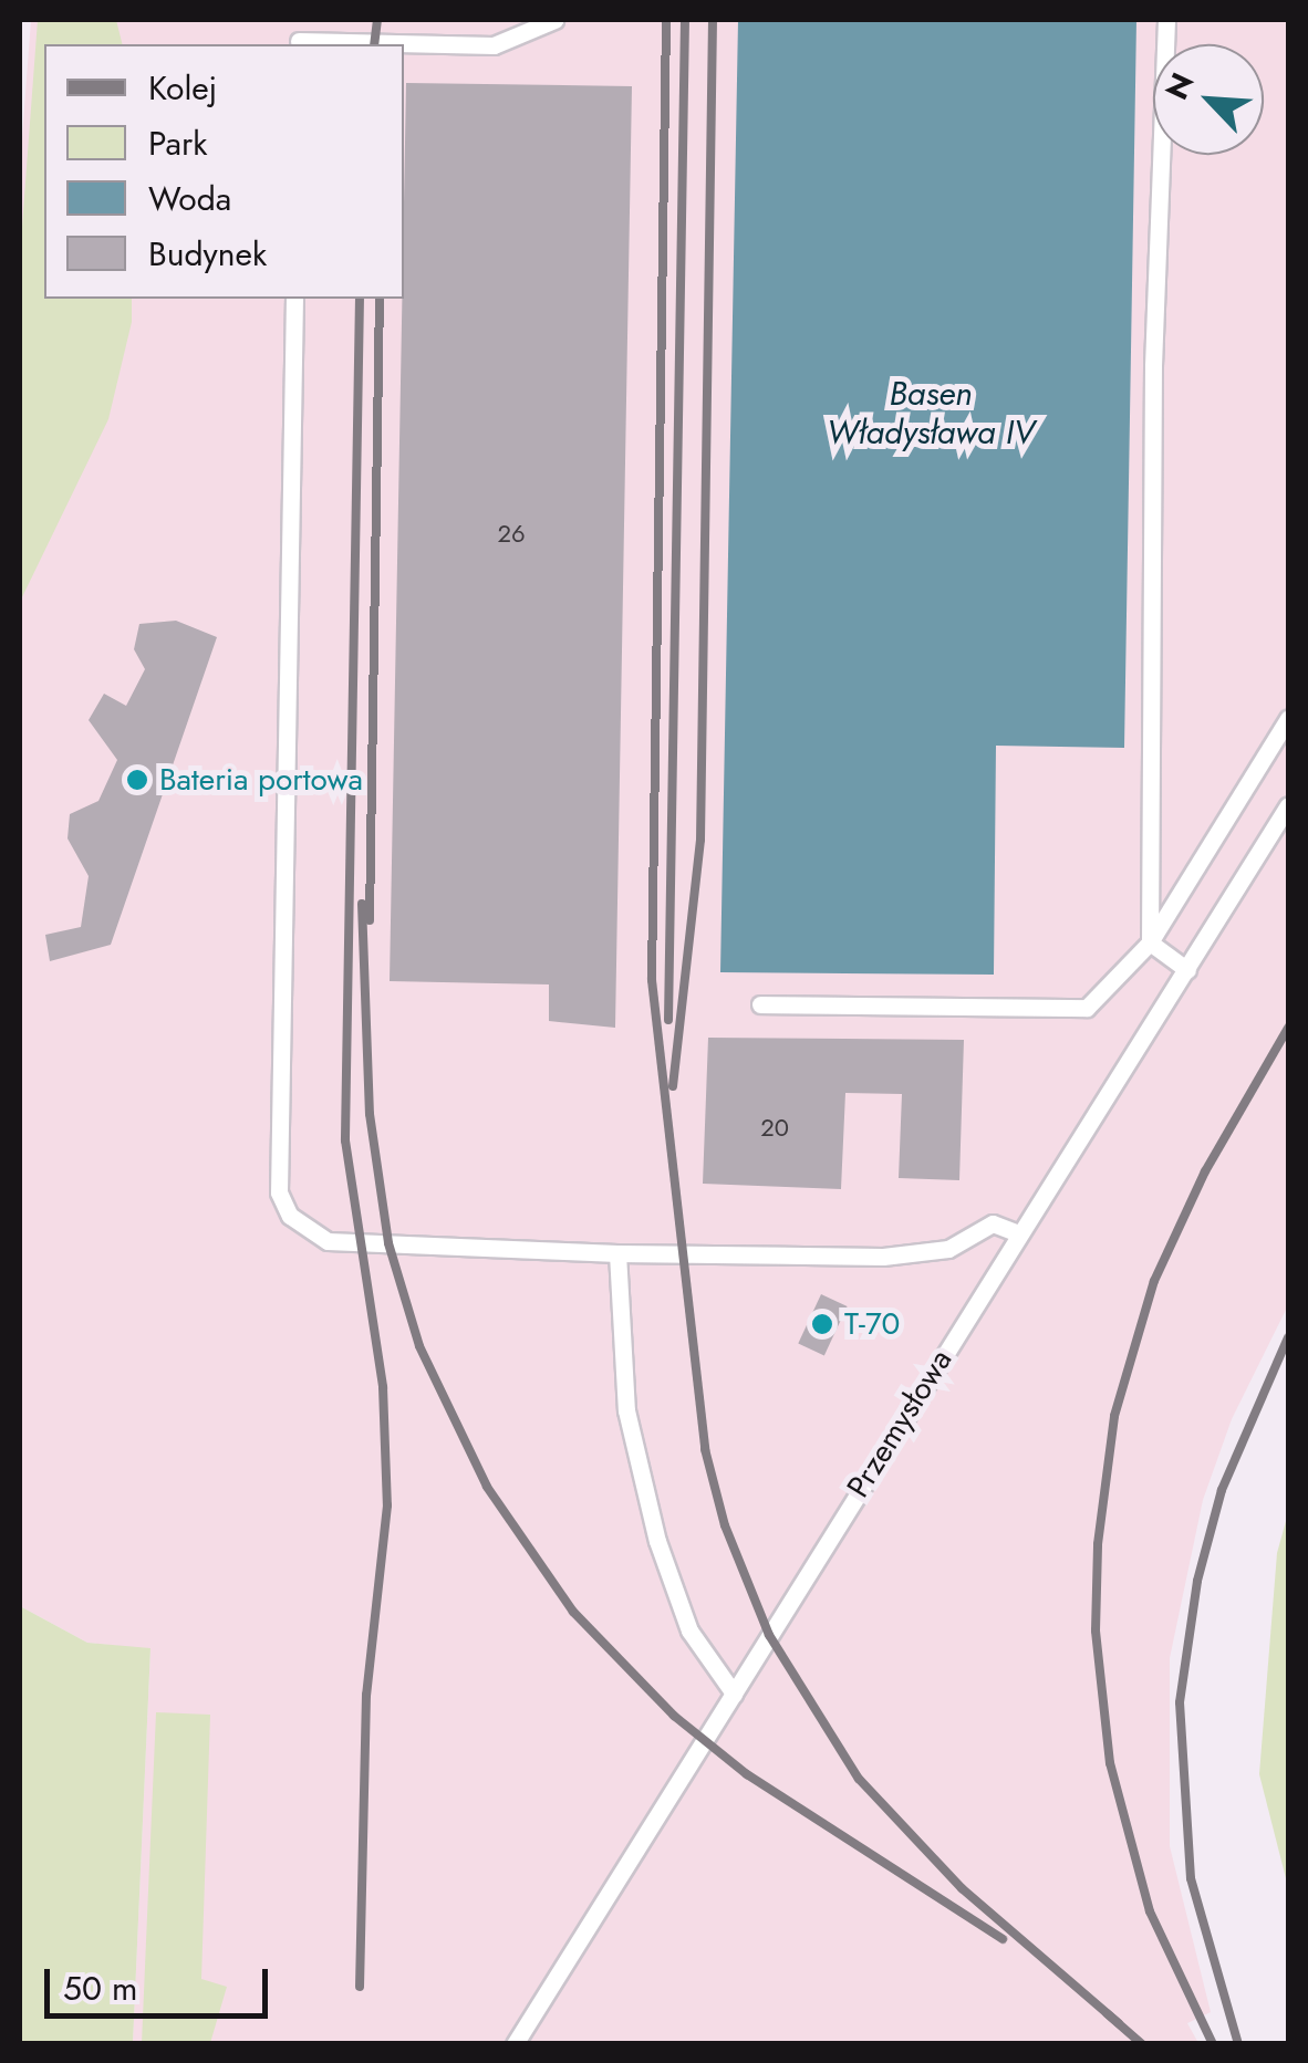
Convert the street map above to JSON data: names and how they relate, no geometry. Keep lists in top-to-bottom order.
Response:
{
  "streets": {
    "lane": ["Przemysłowa"]
  },
  "water": ["Basen Władysława IV"],
  "places": ["Bateria portowa", "T-70"],
  "house_numbers": ["26", "20"],
  "legend": [
    "Kolej",
    "Park",
    "Woda",
    "Budynek"
  ],
  "scale_bar": "50 m",
  "north": "top left"
}
